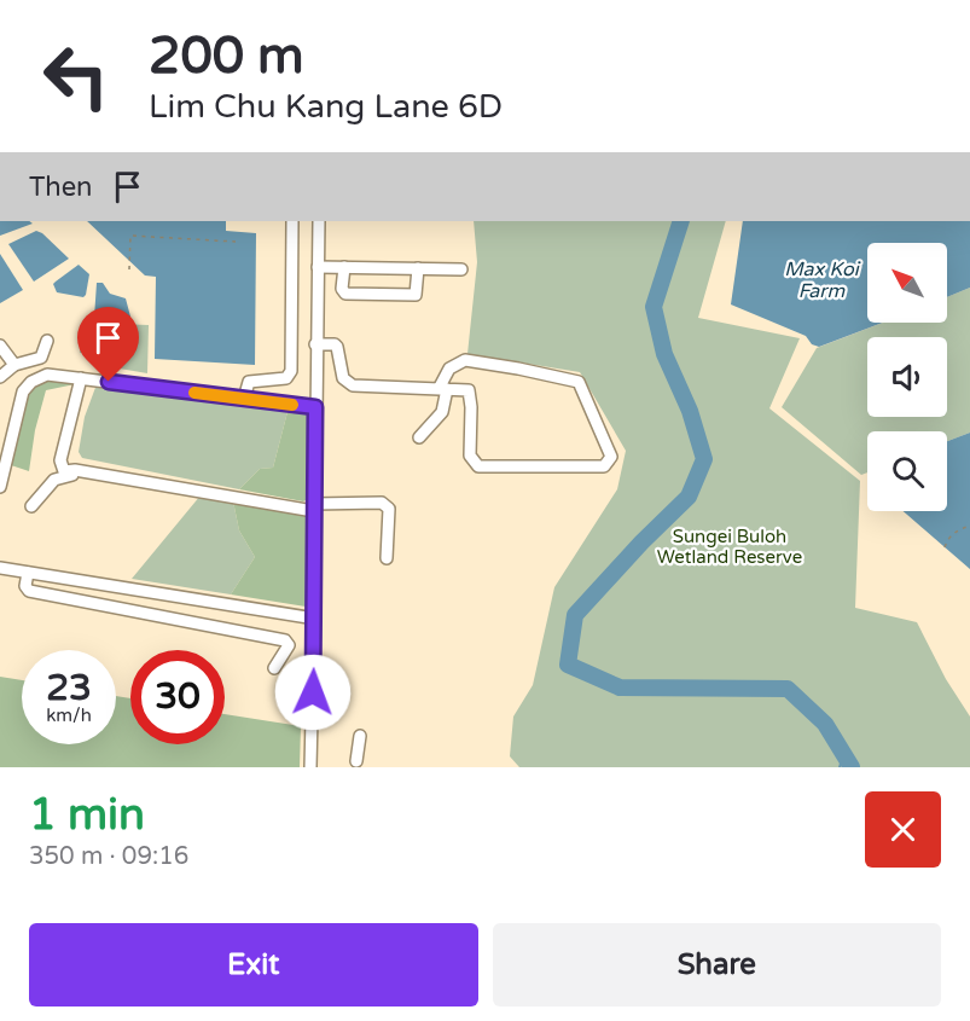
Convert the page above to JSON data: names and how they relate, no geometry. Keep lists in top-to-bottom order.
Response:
{
  "water": ["Max Koi Farm"],
  "parks": ["Sungei Buloh Wetland Reserve"],
  "north": "top left",
  "page": {
    "turn": ["200 m", "Lim Chu Kang Lane 6D"],
    "then": "Then",
    "speed": "23 km/h",
    "limit": "30",
    "heading": ["1 min", "350 m · 09:16"],
    "buttons": ["Exit", "Share"]
  }
}
